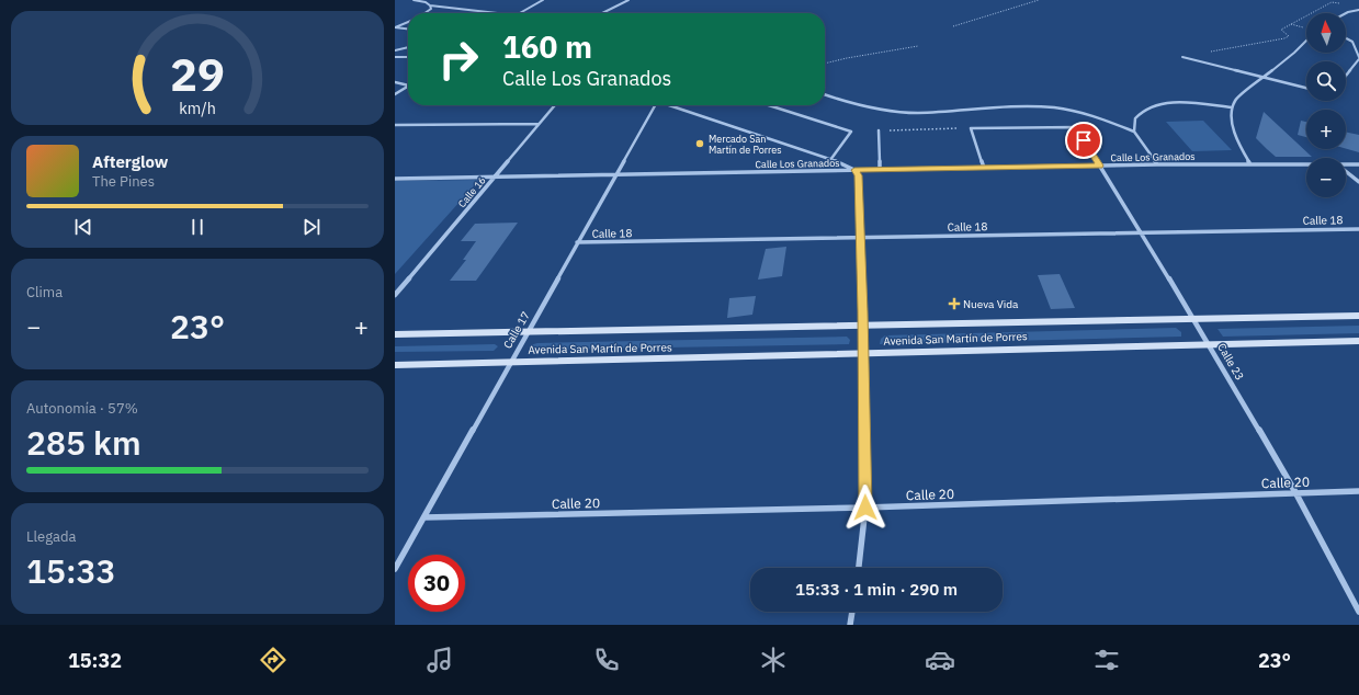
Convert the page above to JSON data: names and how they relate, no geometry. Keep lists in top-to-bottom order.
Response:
{
  "streets": {
    "main road": ["Avenida San Martín de Porres"],
    "street": [
      "Calle Los Granados",
      "Calle 16",
      "Calle 18",
      "Calle 17",
      "Calle 23",
      "Calle 20"
    ]
  },
  "crossings": [
    ["Calle Los Granados", "Calle 16"],
    ["Calle Los Granados", "Calle 17"],
    ["Calle Los Granados", "Calle 23"],
    ["Calle 18", "Calle 17"],
    ["Calle 18", "Calle 23"],
    ["Calle 17", "Avenida San Martín de Porres"],
    ["Calle 17", "Calle 20"],
    ["Avenida San Martín de Porres", "Calle 23"],
    ["Calle 23", "Calle 20"]
  ],
  "places": {
    "other": ["Mercado San Martín de Porres"],
    "health": ["Nueva Vida"]
  },
  "north": "top",
  "page": {
    "map_buttons": ["+", "−"],
    "turn": ["160 m", "Calle Los Granados"],
    "song": ["Afterglow", "The Pines"],
    "tile": [
      "Clima",
      ["Autonomía · 57%", "285 km"],
      ["Llegada", "15:33"]
    ],
    "heat": ["−", "23°", "+"],
    "limit": "30",
    "trip": "15:33 · 1 min · 290 m",
    "tabs": ["15:32", "23°"],
    "gauge": ["29", "km/h"]
  }
}
